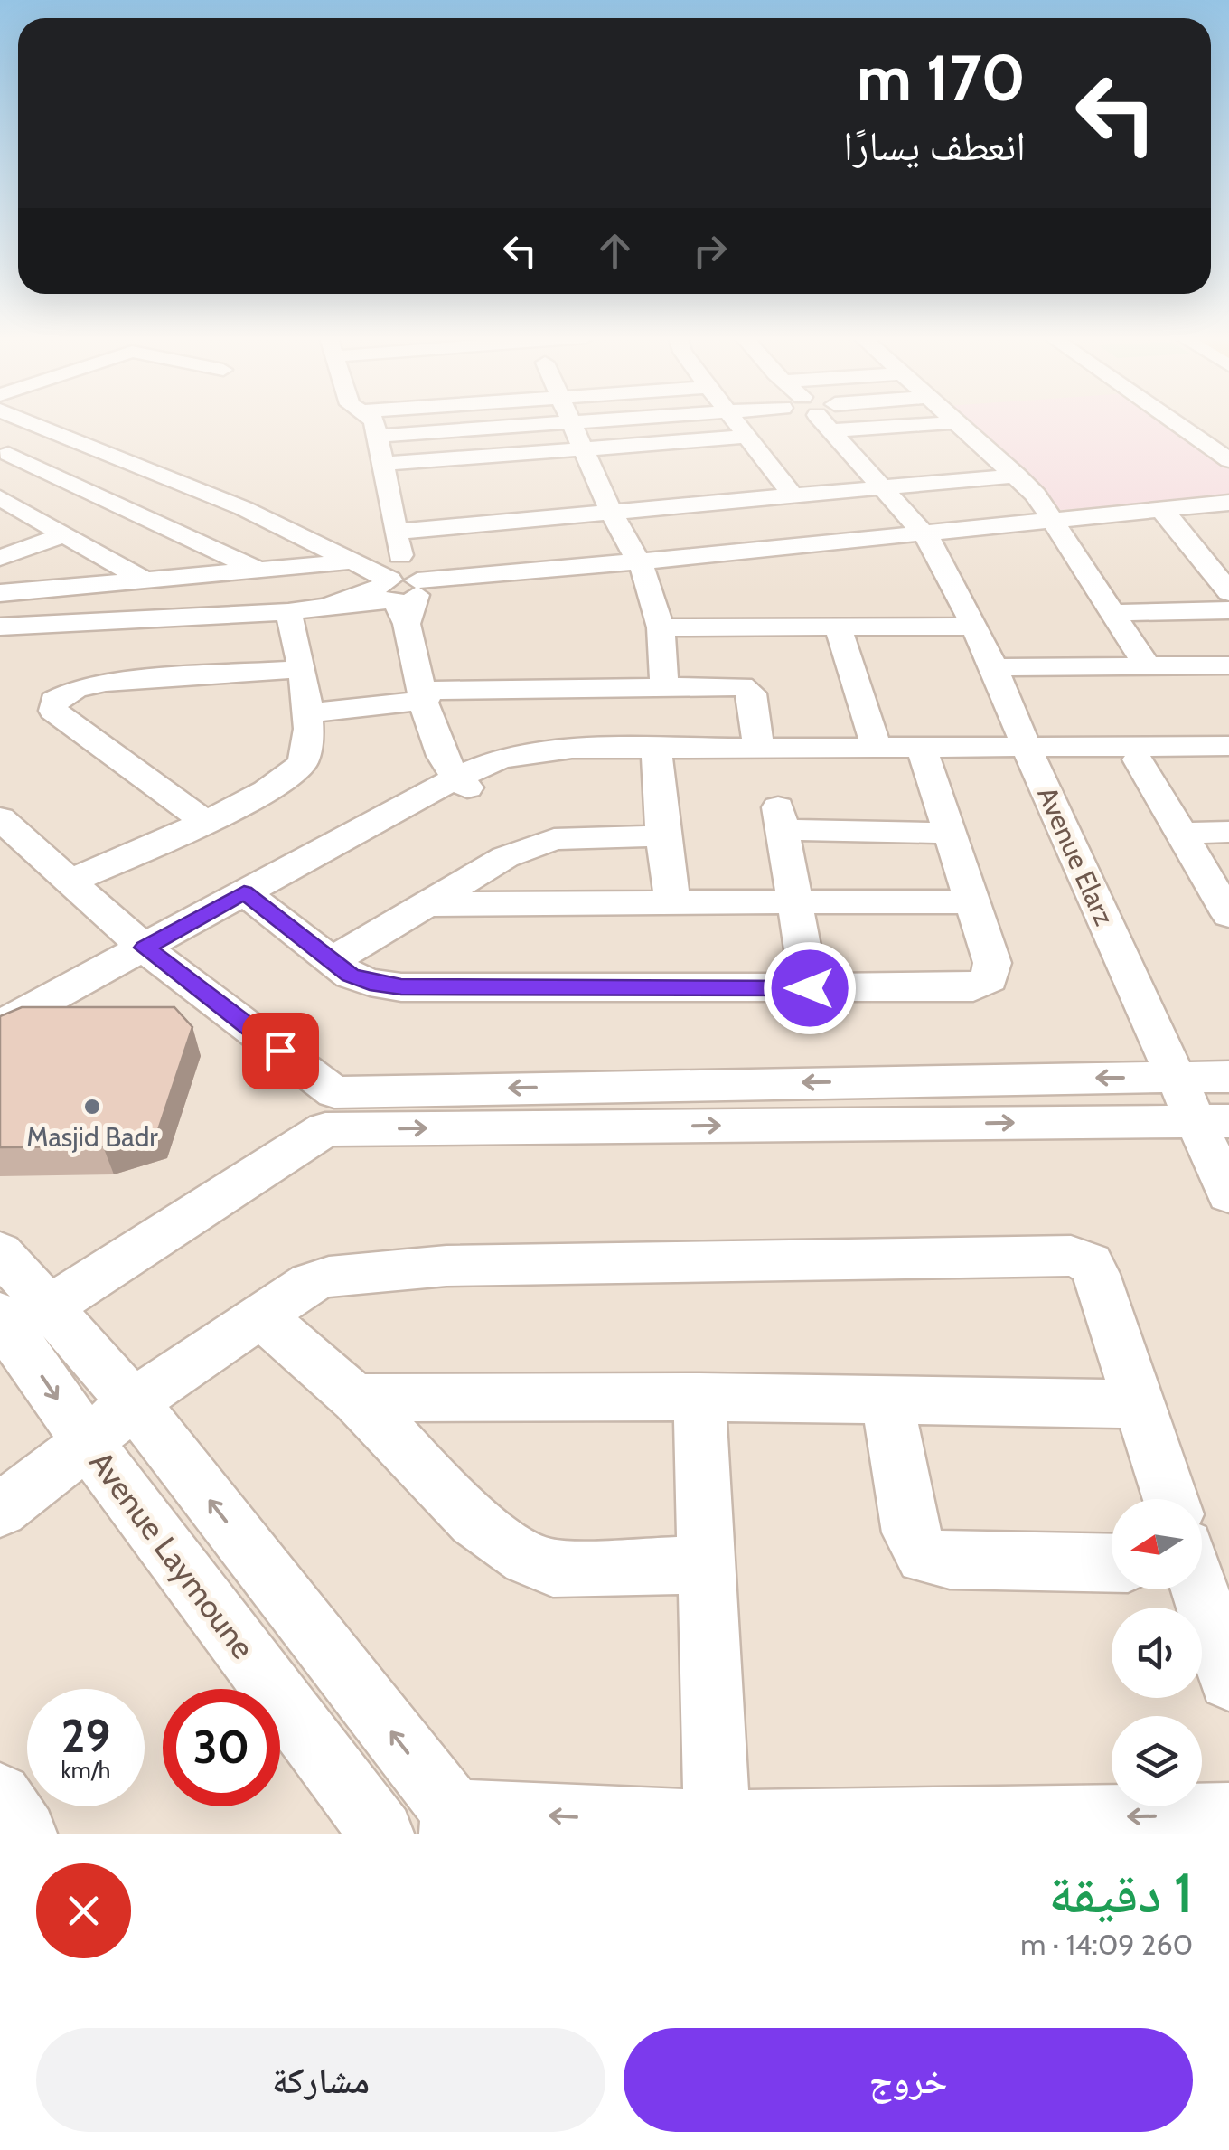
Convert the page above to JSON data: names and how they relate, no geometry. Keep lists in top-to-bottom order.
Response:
{
  "streets": {
    "street": ["Avenue Elarz", "Avenue Laymoune"]
  },
  "places": ["Masjid Badr"],
  "north": "left",
  "page": {
    "turn": ["170 m", "انعطف يسارًا"],
    "speed": "29 km/h",
    "limit": "30",
    "heading": ["1 دقيقة", "260 m · 14:09"],
    "buttons": ["خروج", "مشاركة"]
  }
}
